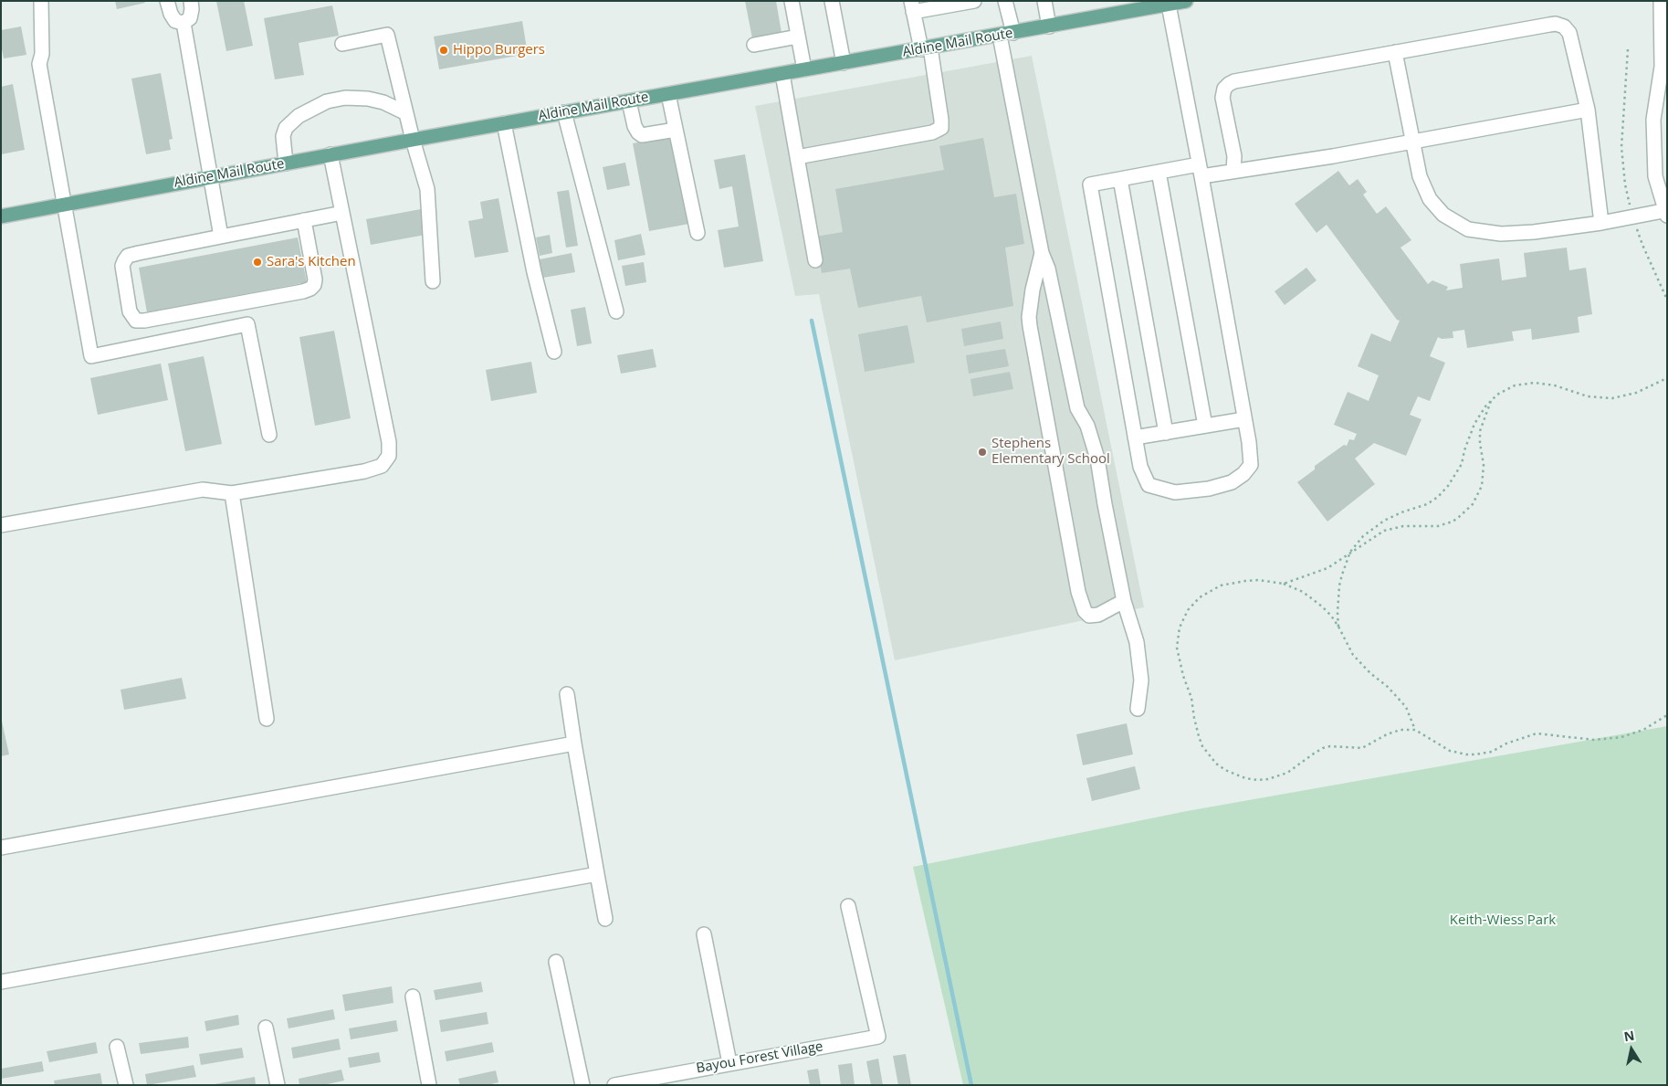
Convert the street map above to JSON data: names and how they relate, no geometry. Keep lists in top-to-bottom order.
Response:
{
  "streets": {
    "main road": ["Aldine Mail Route"],
    "street": ["Bayou Forest Village"]
  },
  "parks": ["Keith-Wiess Park"],
  "places": ["Hippo Burgers", "Sara's Kitchen", "Stephens Elementary School"],
  "north": "top"
}
